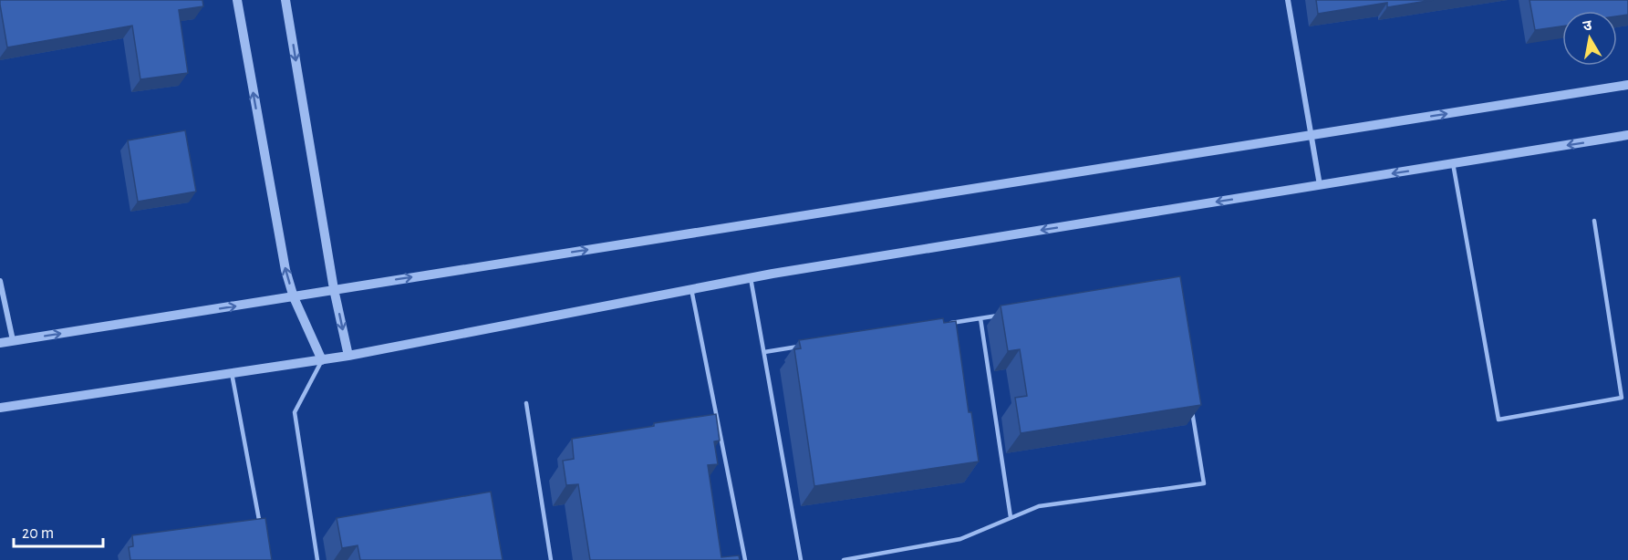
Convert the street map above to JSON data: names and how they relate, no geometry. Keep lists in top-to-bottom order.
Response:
{
  "scale_bar": "20 m",
  "north": "top"
}
